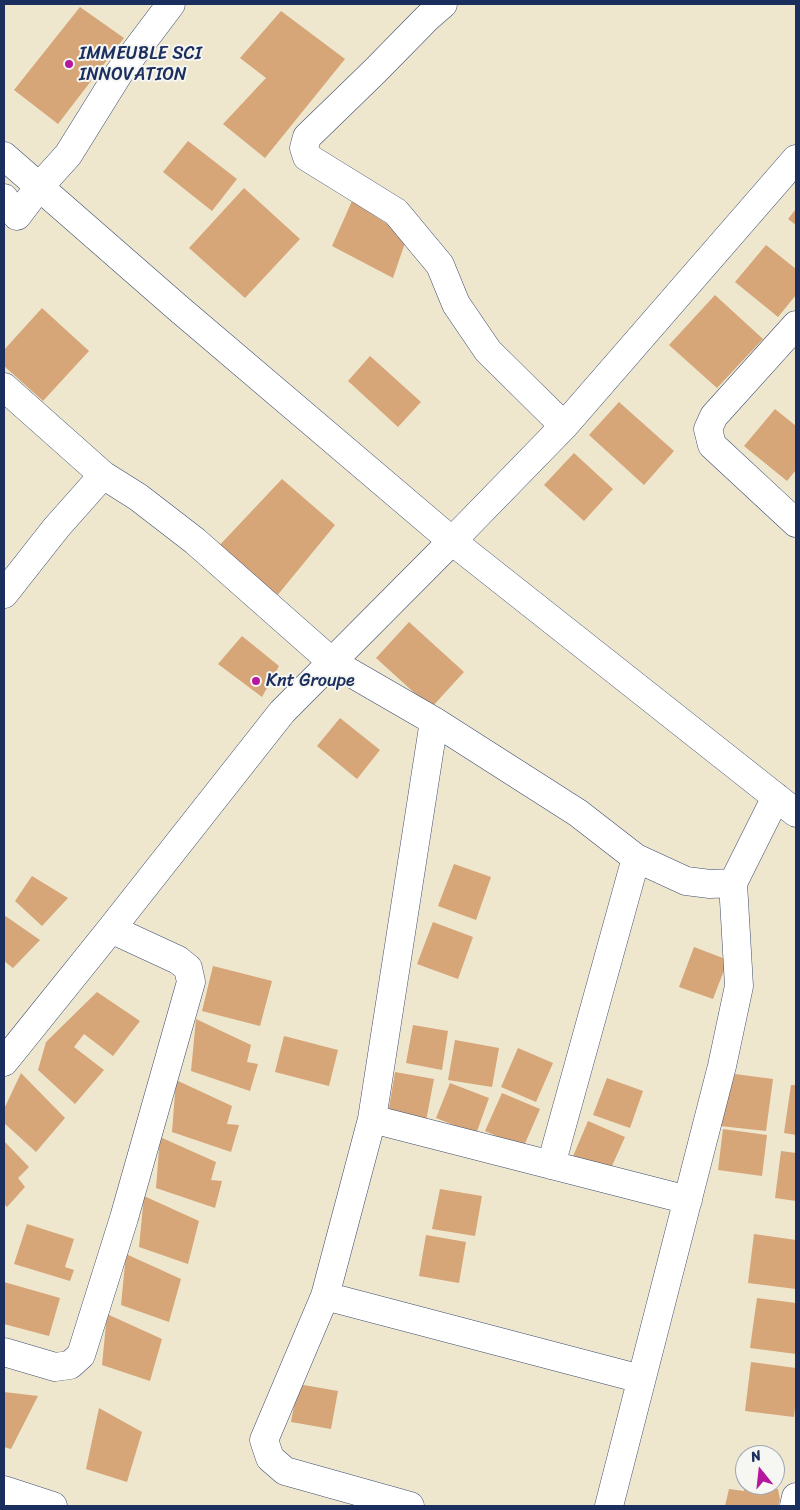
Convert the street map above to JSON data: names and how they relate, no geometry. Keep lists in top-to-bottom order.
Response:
{
  "places": ["IMMEUBLE SCI INNOVATION", "Knt Groupe"],
  "north": "top"
}
